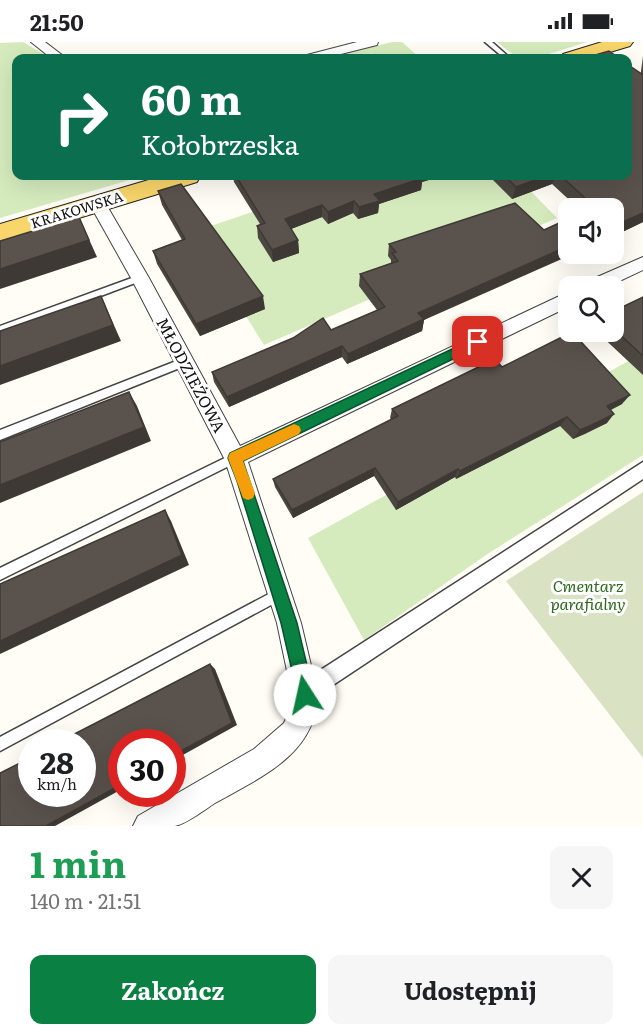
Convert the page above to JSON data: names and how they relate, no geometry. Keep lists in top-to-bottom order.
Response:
{
  "streets": {
    "main road": ["KRAKOWSKA"],
    "street": ["MŁODZIEŻOWA"]
  },
  "crossings": [
    ["KRAKOWSKA", "MŁODZIEŻOWA"]
  ],
  "parks": ["Cmentarz parafialny"],
  "page": {
    "status": "21:50",
    "turn": ["60 m", "Kołobrzeska"],
    "speed": "28 km/h",
    "limit": "30",
    "heading": ["1 min", "140 m · 21:51"],
    "buttons": ["Zakończ", "Udostępnij"]
  }
}
